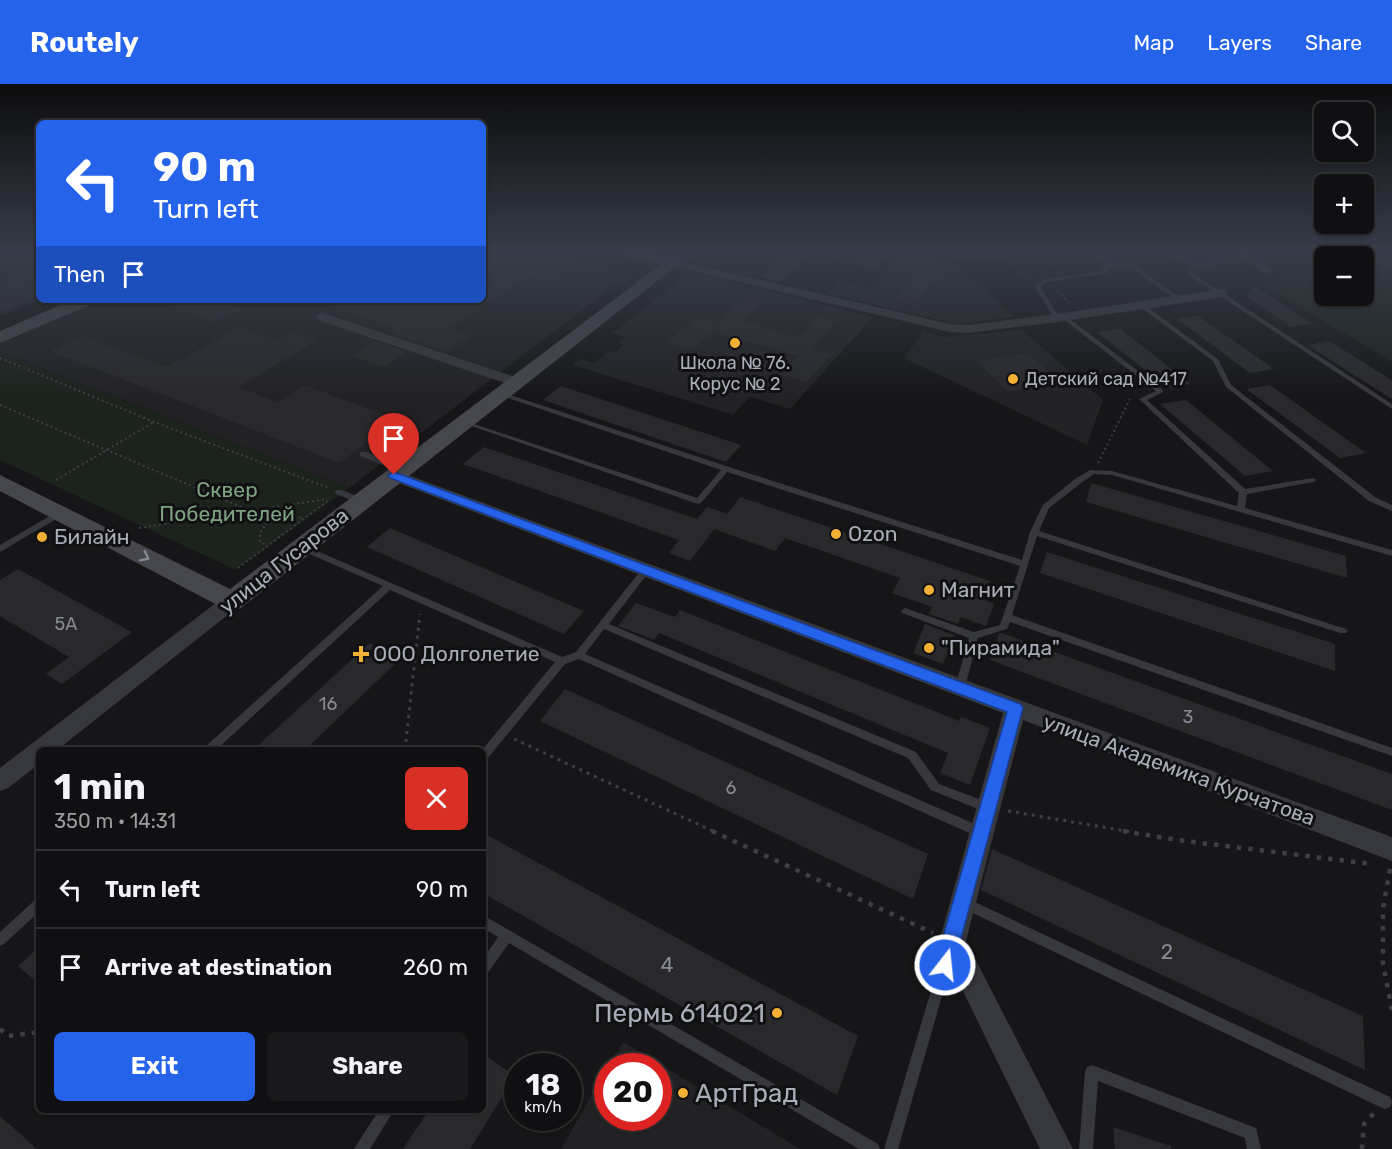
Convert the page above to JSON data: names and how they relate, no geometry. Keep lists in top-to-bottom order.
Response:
{
  "streets": {
    "street": ["улица Гусарова", "улица Академика Курчатова"]
  },
  "crossings": [
    ["улица Гусарова", "улица Академика Курчатова"]
  ],
  "parks": ["Сквер Победителей"],
  "places": {
    "other": [
      "Школа № 76. Корус № 2",
      "Детский сад №417",
      "Ozon",
      "Билайн",
      "Магнит",
      "\"Пирамида\"",
      "Пермь 614021",
      "АртГрад"
    ],
    "health": ["ООО Долголетие"]
  },
  "house_numbers": [
    "5А",
    "16",
    "3",
    "6",
    "2",
    "4"
  ],
  "page": {
    "header": "Routely",
    "nav": ["Map", "Layers", "Share"],
    "map_buttons": ["+", "−"],
    "turn": ["90 m", "Turn left"],
    "then": "Then",
    "heading": ["1 min", "350 m · 14:31"],
    "list": [
      {
        "name": "Turn left",
        "value": "90 m"
      },
      {
        "name": "Arrive at destination",
        "value": "260 m"
      }
    ],
    "buttons": ["Exit", "Share"],
    "speed": "18 km/h",
    "limit": "20"
  }
}
